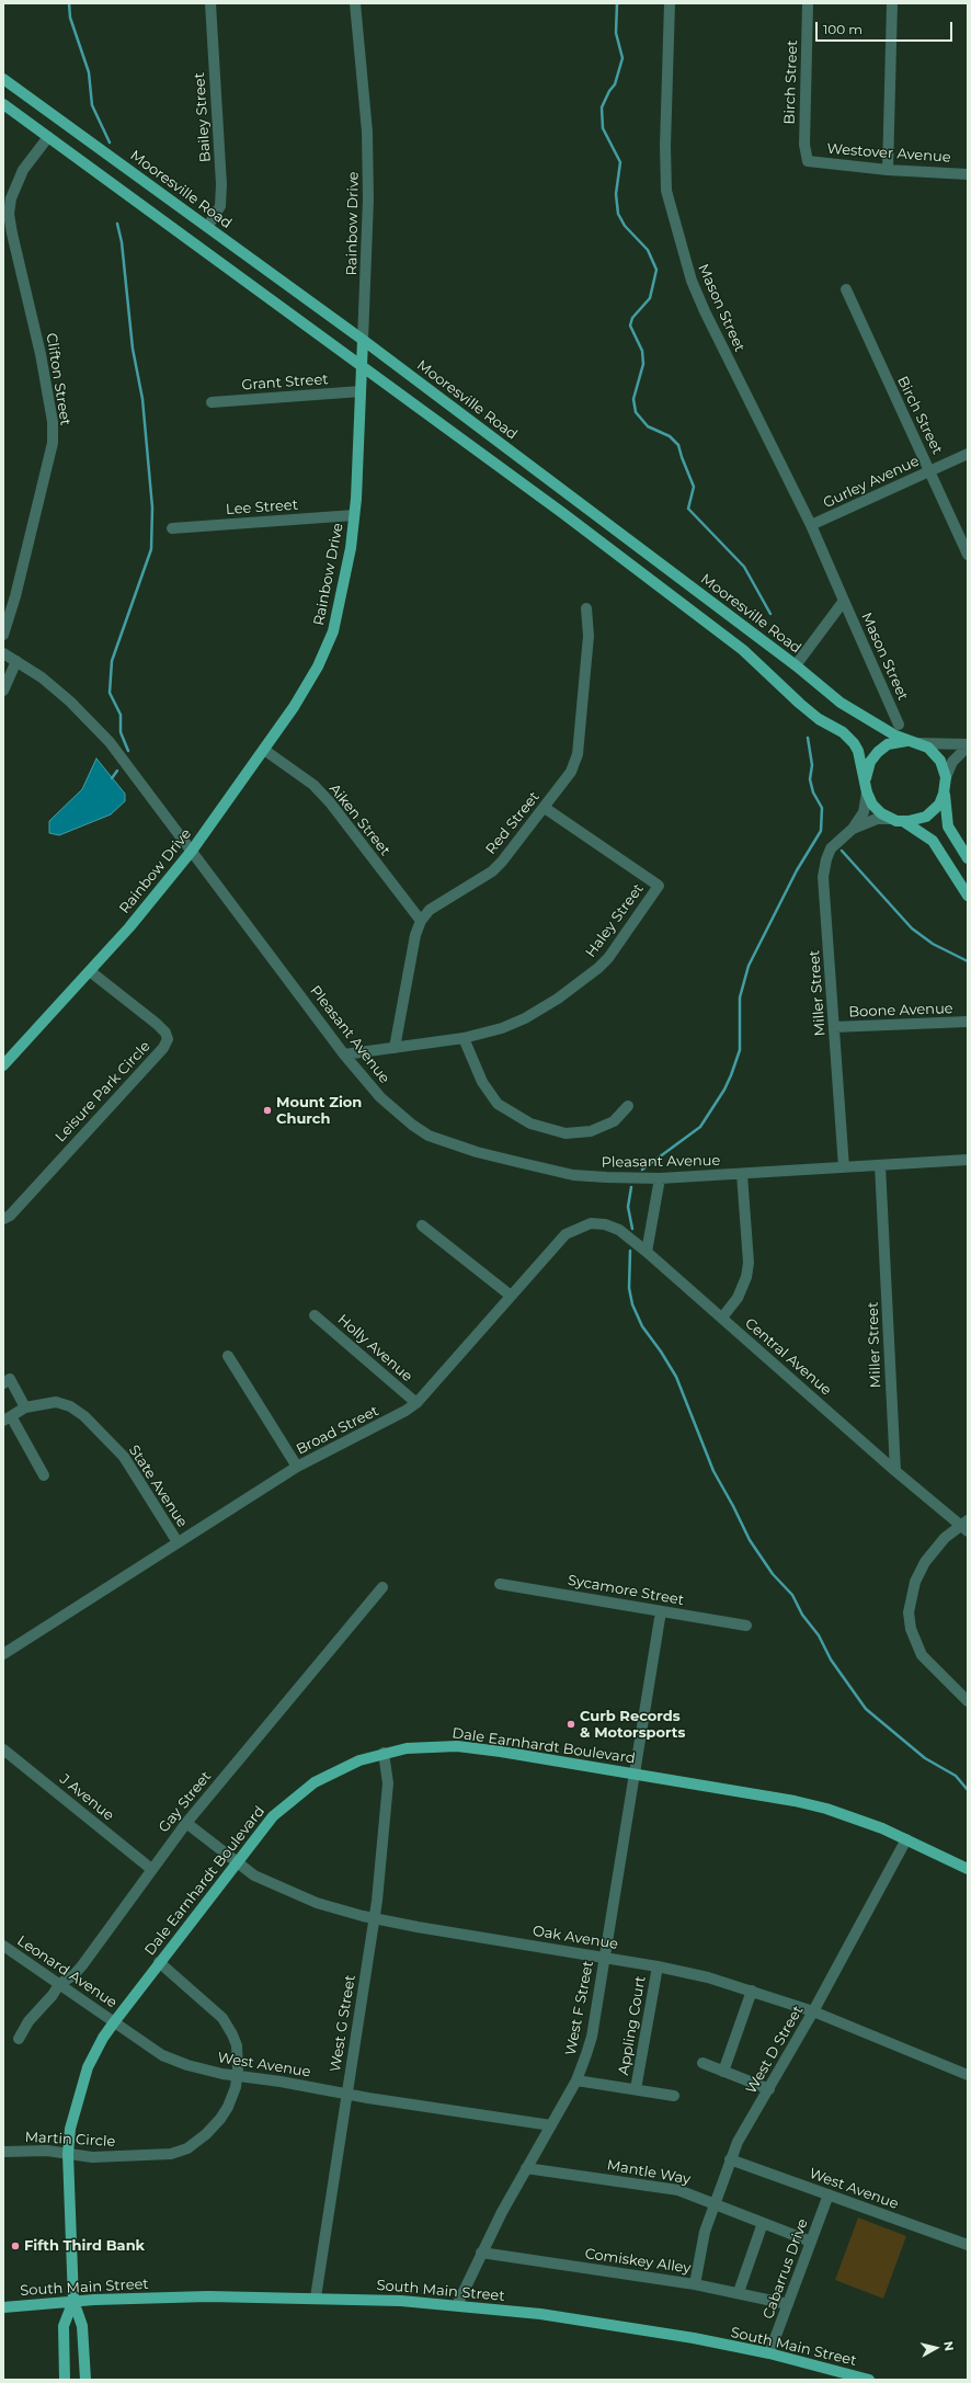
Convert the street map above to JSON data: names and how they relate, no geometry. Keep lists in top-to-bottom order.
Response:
{
  "streets": {
    "main road": [
      "Mooresville Road",
      "Rainbow Drive",
      "Dale Earnhardt Boulevard",
      "South Main Street"
    ],
    "street": [
      "Birch Street",
      "Bailey Street",
      "Westover Avenue",
      "Mason Street",
      "Clifton Street",
      "Grant Street",
      "Gurley Avenue",
      "Lee Street",
      "Aiken Street",
      "Red Street",
      "Haley Street",
      "Miller Street",
      "Boone Avenue",
      "Pleasant Avenue",
      "Leisure Park Circle",
      "Holly Avenue",
      "Central Avenue",
      "Broad Street",
      "State Avenue",
      "Sycamore Street",
      "J Avenue",
      "Gay Street",
      "Oak Avenue",
      "Leonard Avenue",
      "West F Street",
      "West G Street",
      "Appling Court",
      "West D Street",
      "West Avenue",
      "Martin Circle",
      "Mantle Way",
      "Comiskey Alley",
      "Cabarrus Drive"
    ]
  },
  "crossings": [
    ["Birch Street", "Westover Avenue"],
    ["Birch Street", "Gurley Avenue"],
    ["Bailey Street", "Mooresville Road"],
    ["Mooresville Road", "Rainbow Drive"],
    ["Mooresville Road", "Mason Street"],
    ["Mooresville Road", "Clifton Street"],
    ["Mooresville Road", "Miller Street"],
    ["Rainbow Drive", "Grant Street"],
    ["Rainbow Drive", "Lee Street"],
    ["Rainbow Drive", "Aiken Street"],
    ["Rainbow Drive", "Pleasant Avenue"],
    ["Rainbow Drive", "Leisure Park Circle"],
    ["Mason Street", "Gurley Avenue"],
    ["Aiken Street", "Red Street"],
    ["Red Street", "Haley Street"],
    ["Haley Street", "Pleasant Avenue"],
    ["Miller Street", "Boone Avenue"],
    ["Miller Street", "Pleasant Avenue"],
    ["Miller Street", "Central Avenue"],
    ["Holly Avenue", "Broad Street"],
    ["Central Avenue", "Broad Street"],
    ["Broad Street", "State Avenue"],
    ["Sycamore Street", "West F Street"],
    ["Dale Earnhardt Boulevard", "Oak Avenue"],
    ["Dale Earnhardt Boulevard", "Leonard Avenue"],
    ["Dale Earnhardt Boulevard", "West F Street"],
    ["Dale Earnhardt Boulevard", "West G Street"],
    ["Dale Earnhardt Boulevard", "West D Street"],
    ["Dale Earnhardt Boulevard", "West Avenue"],
    ["Dale Earnhardt Boulevard", "Martin Circle"],
    ["Dale Earnhardt Boulevard", "South Main Street"],
    ["J Avenue", "Gay Street"],
    ["Gay Street", "Oak Avenue"],
    ["Gay Street", "Leonard Avenue"],
    ["Oak Avenue", "West F Street"],
    ["Oak Avenue", "West G Street"],
    ["Oak Avenue", "Appling Court"],
    ["Oak Avenue", "West D Street"],
    ["Leonard Avenue", "West Avenue"],
    ["West F Street", "West Avenue"],
    ["West F Street", "Mantle Way"],
    ["West F Street", "Comiskey Alley"],
    ["West F Street", "South Main Street"],
    ["West G Street", "West Avenue"],
    ["West G Street", "South Main Street"],
    ["West D Street", "West Avenue"],
    ["West D Street", "Mantle Way"],
    ["West D Street", "Comiskey Alley"],
    ["West Avenue", "Martin Circle"],
    ["West Avenue", "Cabarrus Drive"],
    ["Mantle Way", "Cabarrus Drive"],
    ["Comiskey Alley", "Cabarrus Drive"],
    ["Cabarrus Drive", "South Main Street"]
  ],
  "places": ["Mount Zion Church", "Curb Records & Motorsports", "Fifth Third Bank"],
  "scale_bar": "100 m",
  "north": "right"
}
